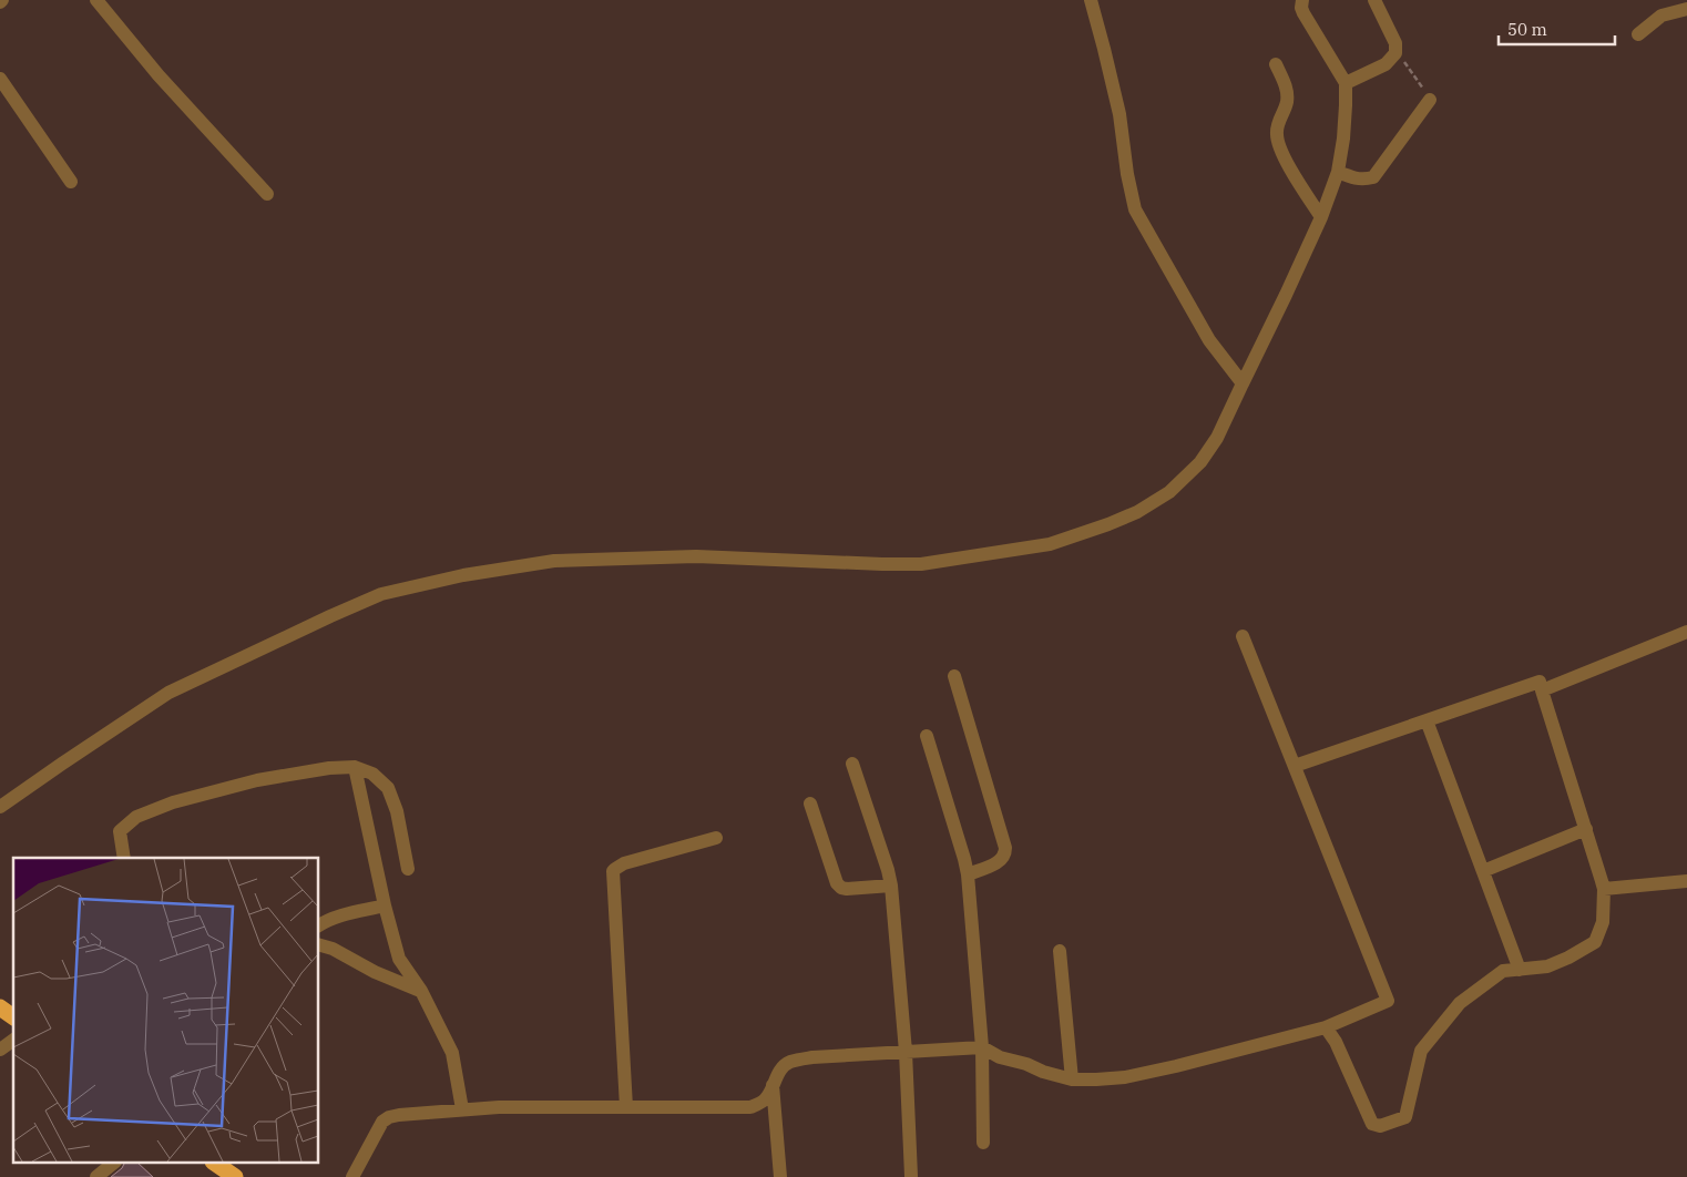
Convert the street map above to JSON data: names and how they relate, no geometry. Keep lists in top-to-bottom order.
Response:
{
  "scale_bar": "50 m"
}
